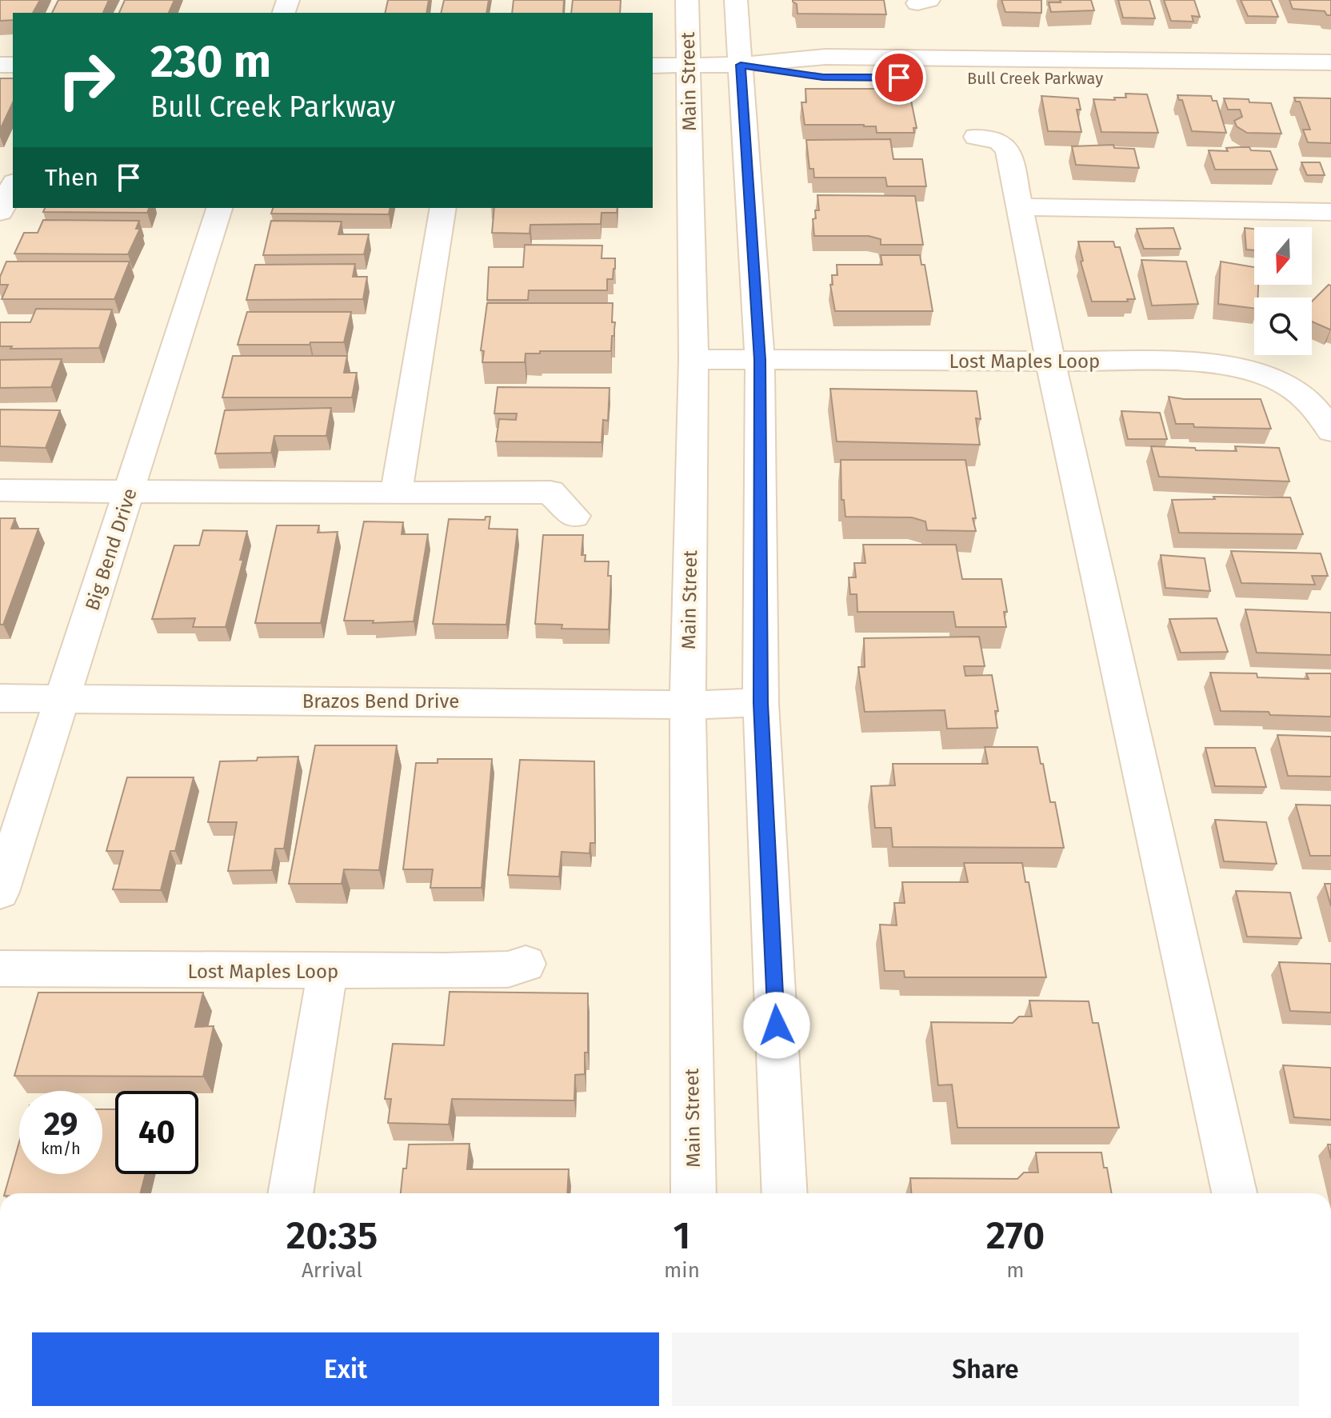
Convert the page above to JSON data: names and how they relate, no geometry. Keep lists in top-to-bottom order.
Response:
{
  "streets": {
    "street": [
      "Bull Creek Parkway",
      "Main Street",
      "Lost Maples Loop",
      "Big Bend Drive",
      "Brazos Bend Drive"
    ]
  },
  "crossings": [
    ["Bull Creek Parkway", "Main Street"],
    ["Main Street", "Lost Maples Loop"],
    ["Main Street", "Brazos Bend Drive"],
    ["Big Bend Drive", "Brazos Bend Drive"]
  ],
  "north": "bottom",
  "page": {
    "turn": ["230 m", "Bull Creek Parkway"],
    "then": "Then",
    "speed": "29 km/h",
    "limit": "40",
    "eta": [
      "20:35",
      "Arrival",
      "1",
      "min",
      "270",
      "m"
    ],
    "buttons": ["Exit", "Share"]
  }
}
